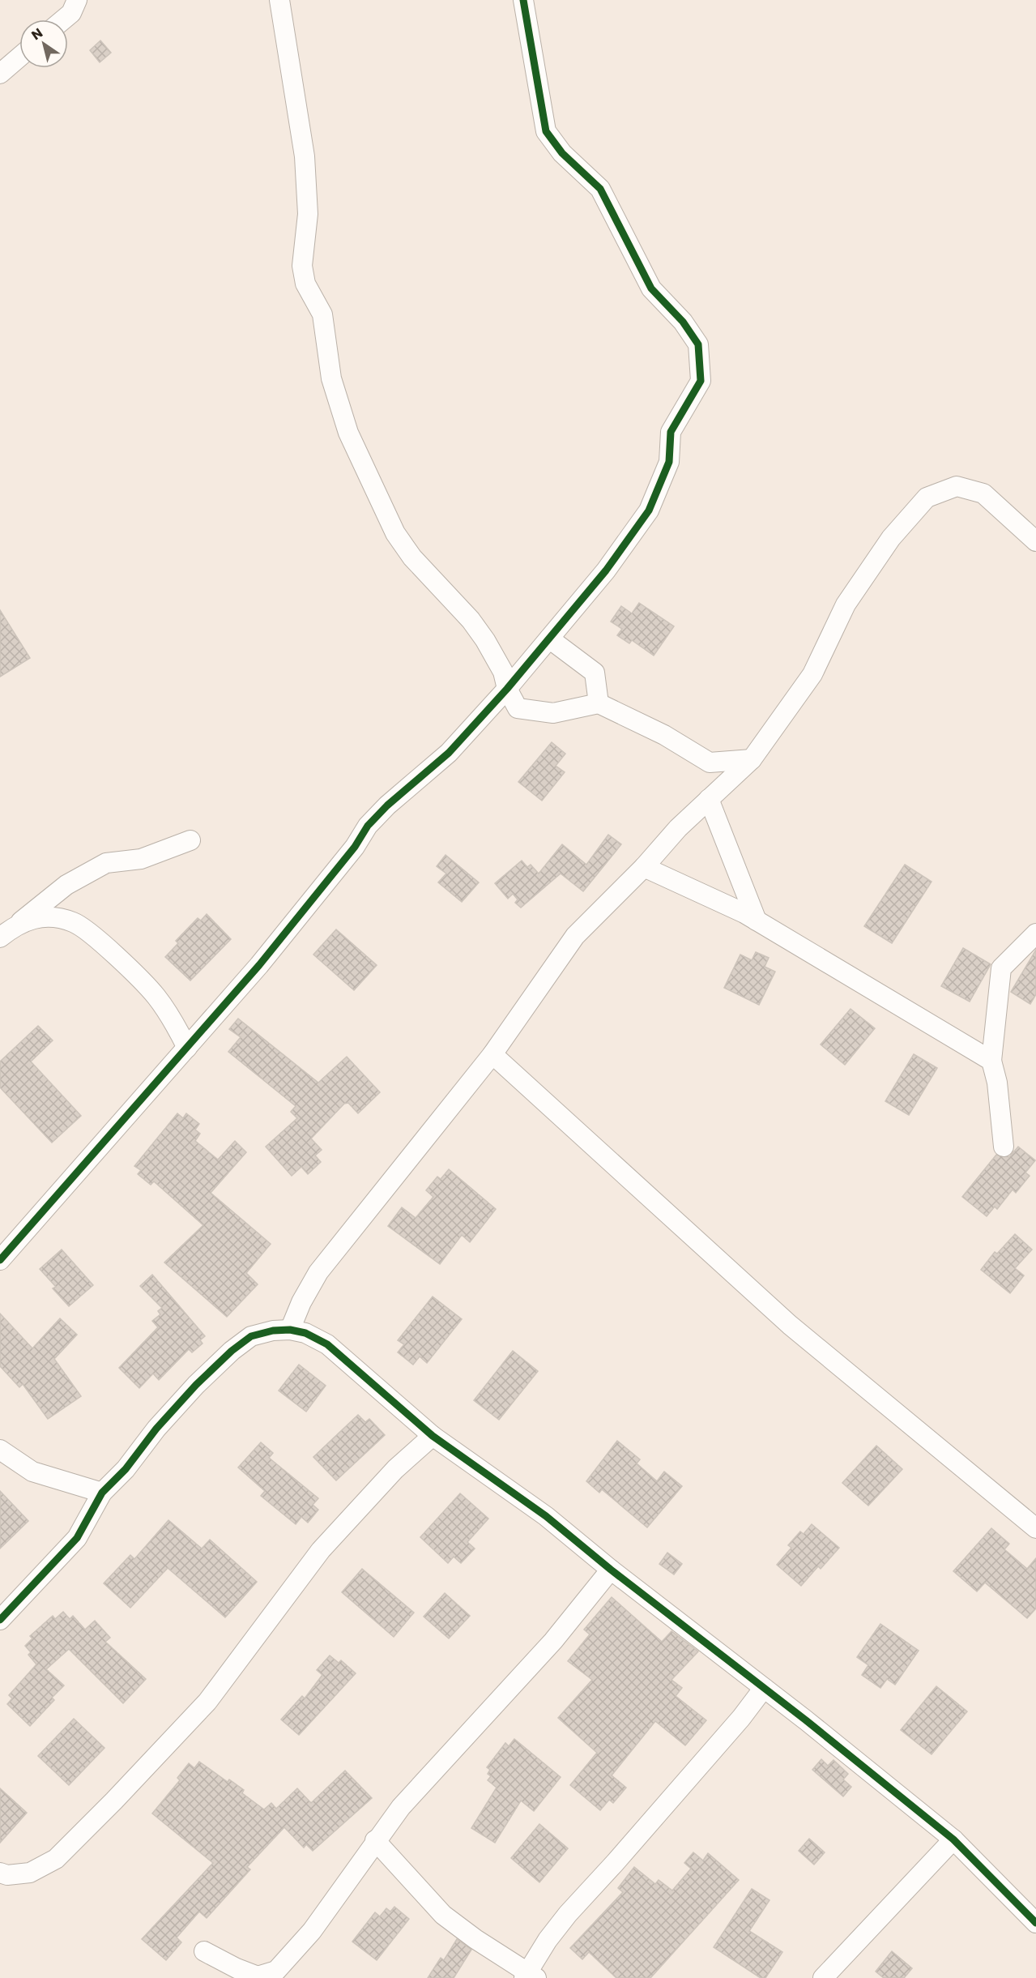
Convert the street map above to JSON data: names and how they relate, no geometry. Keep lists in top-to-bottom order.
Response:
{
  "north": "top left"
}
